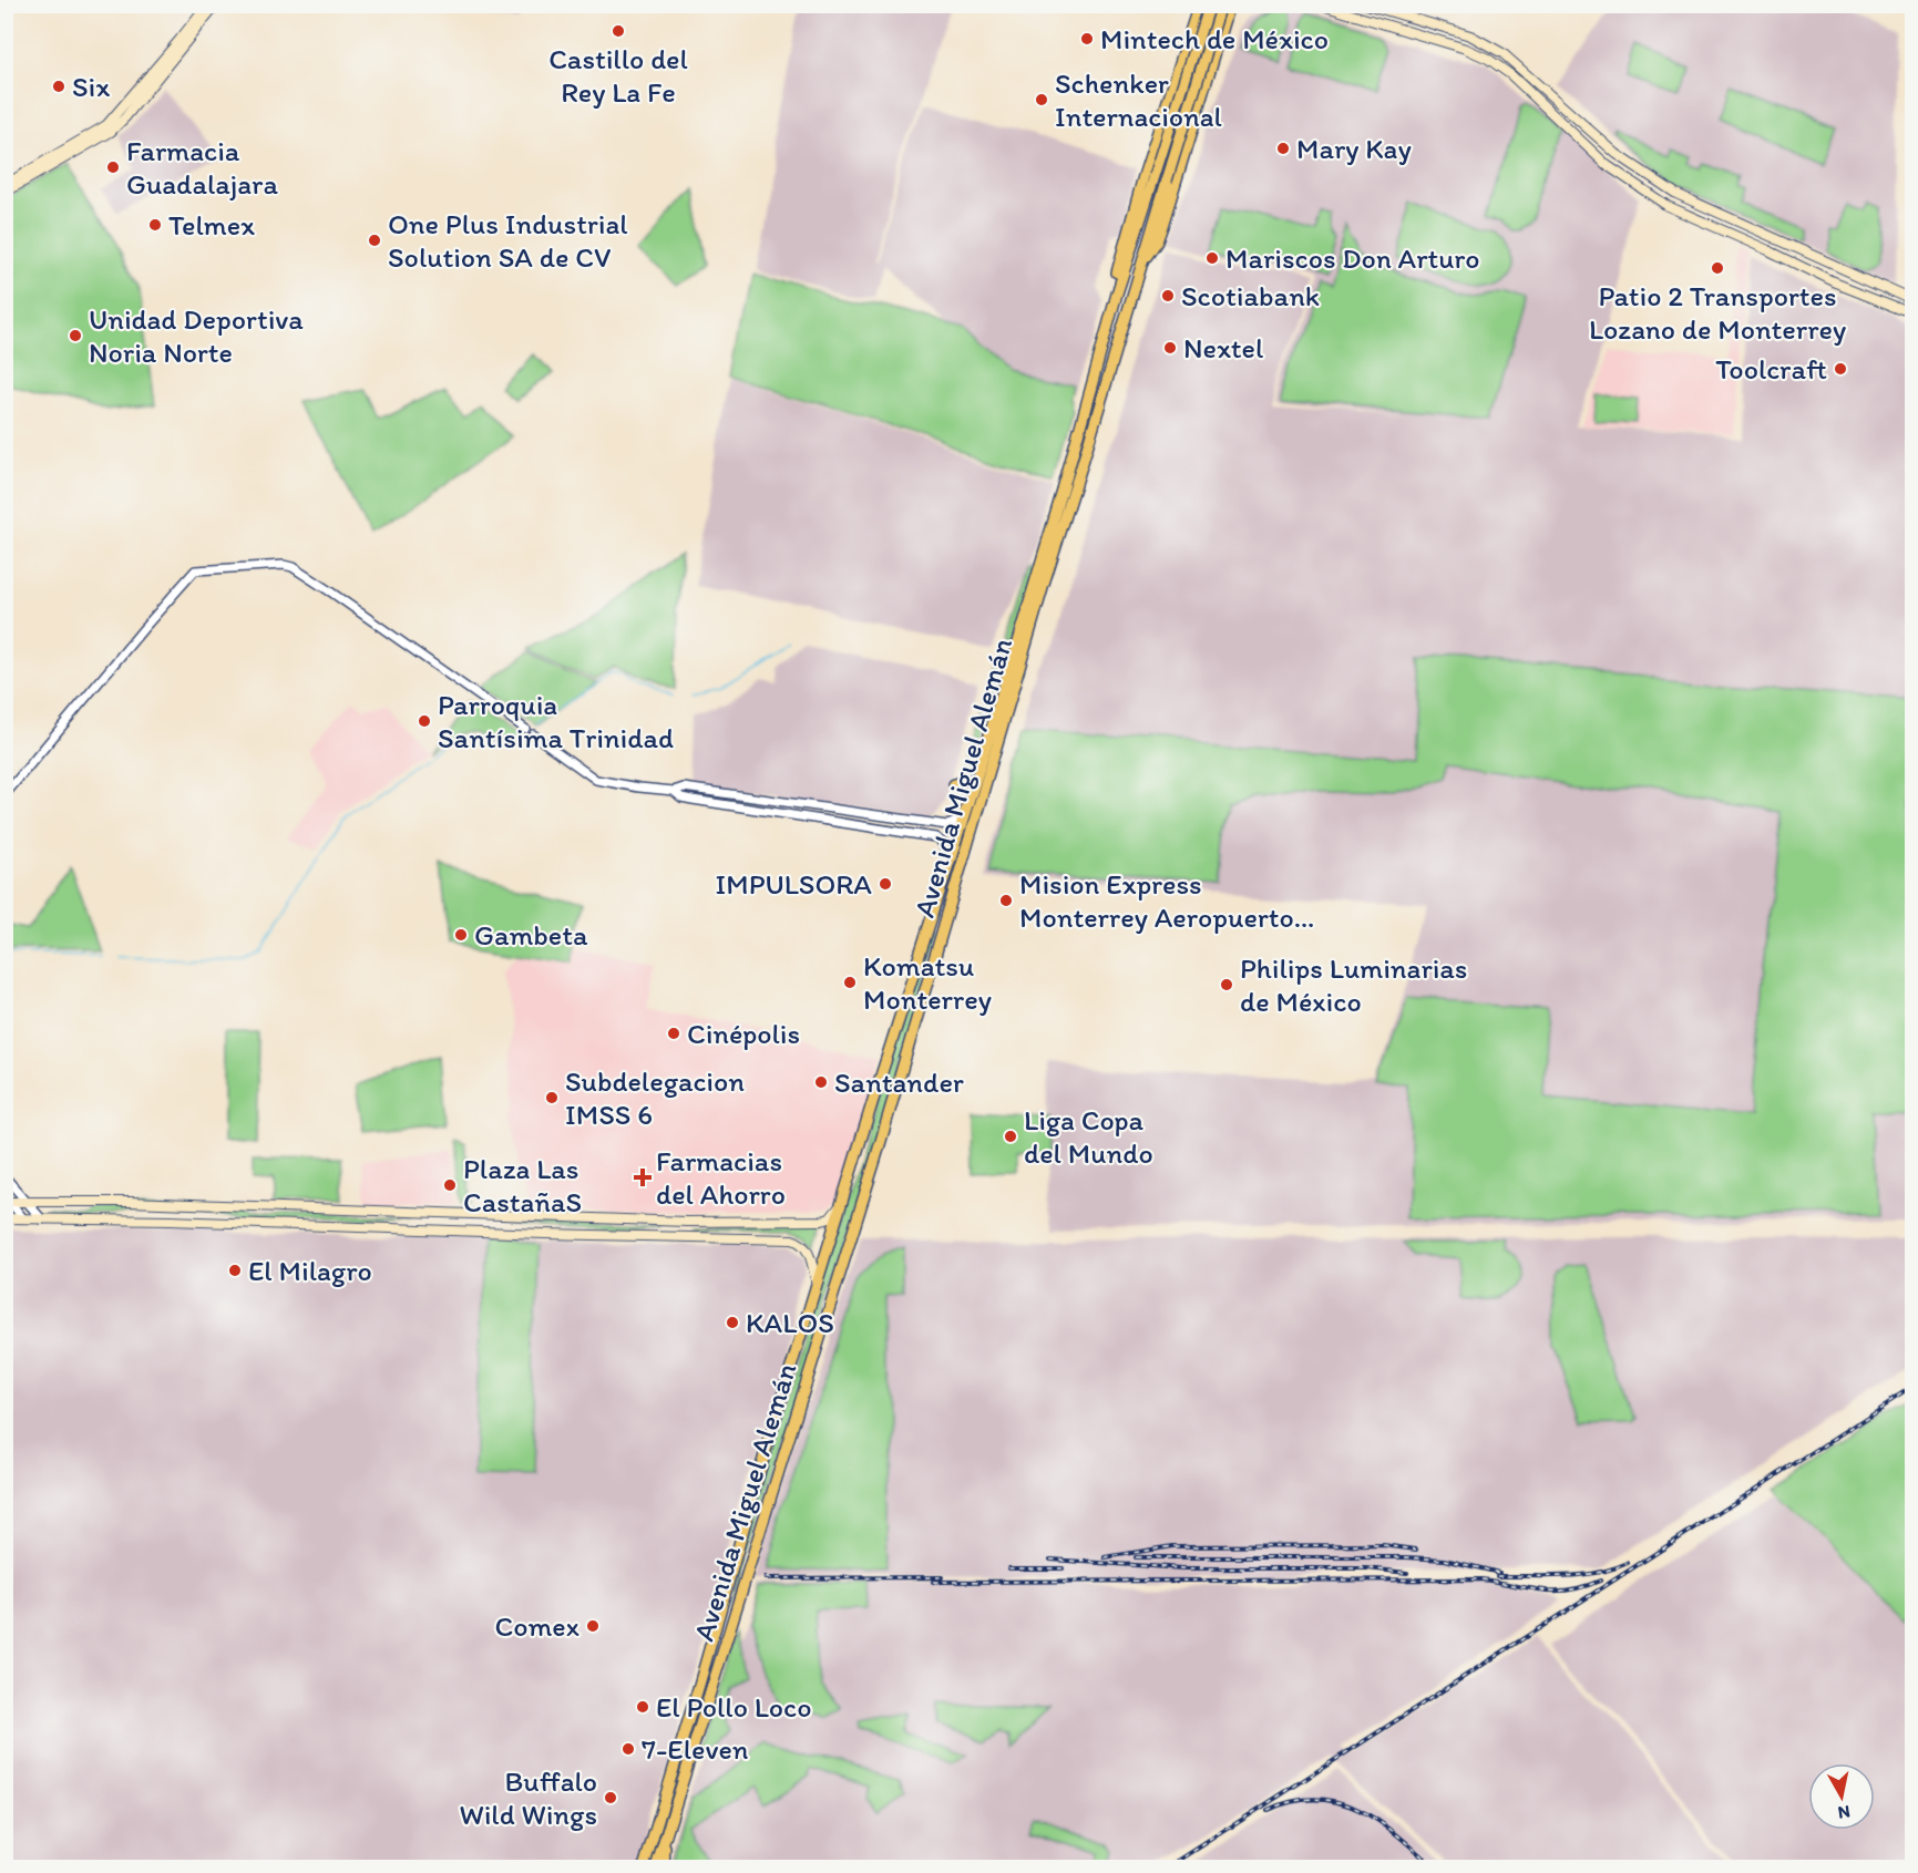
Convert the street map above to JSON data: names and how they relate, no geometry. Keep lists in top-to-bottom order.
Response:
{
  "streets": {
    "highway": ["Avenida Miguel Alemán"]
  },
  "places": {
    "other": [
      "Castillo del Rey La Fe",
      "Mintech de México",
      "Six",
      "Schenker Internacional",
      "Mary Kay",
      "Farmacia Guadalajara",
      "Telmex",
      "One Plus Industrial Solution SA de CV",
      "Mariscos Don Arturo",
      "Patio 2 Transportes Lozano de Monterrey",
      "Scotiabank",
      "Unidad Deportiva Noria Norte",
      "Nextel",
      "Toolcraft",
      "Parroquia Santísima Trinidad",
      "IMPULSORA",
      "Mision Express Monterrey Aeropuerto…",
      "Gambeta",
      "Komatsu Monterrey",
      "Philips Luminarias de México",
      "Cinépolis",
      "Santander",
      "Subdelegacion IMSS 6",
      "Liga Copa del Mundo",
      "Plaza Las CastañaS",
      "El Milagro",
      "KALOS",
      "Comex",
      "El Pollo Loco",
      "7-Eleven",
      "Buffalo Wild Wings"
    ],
    "health": ["Farmacias del Ahorro"]
  },
  "north": "bottom"
}
